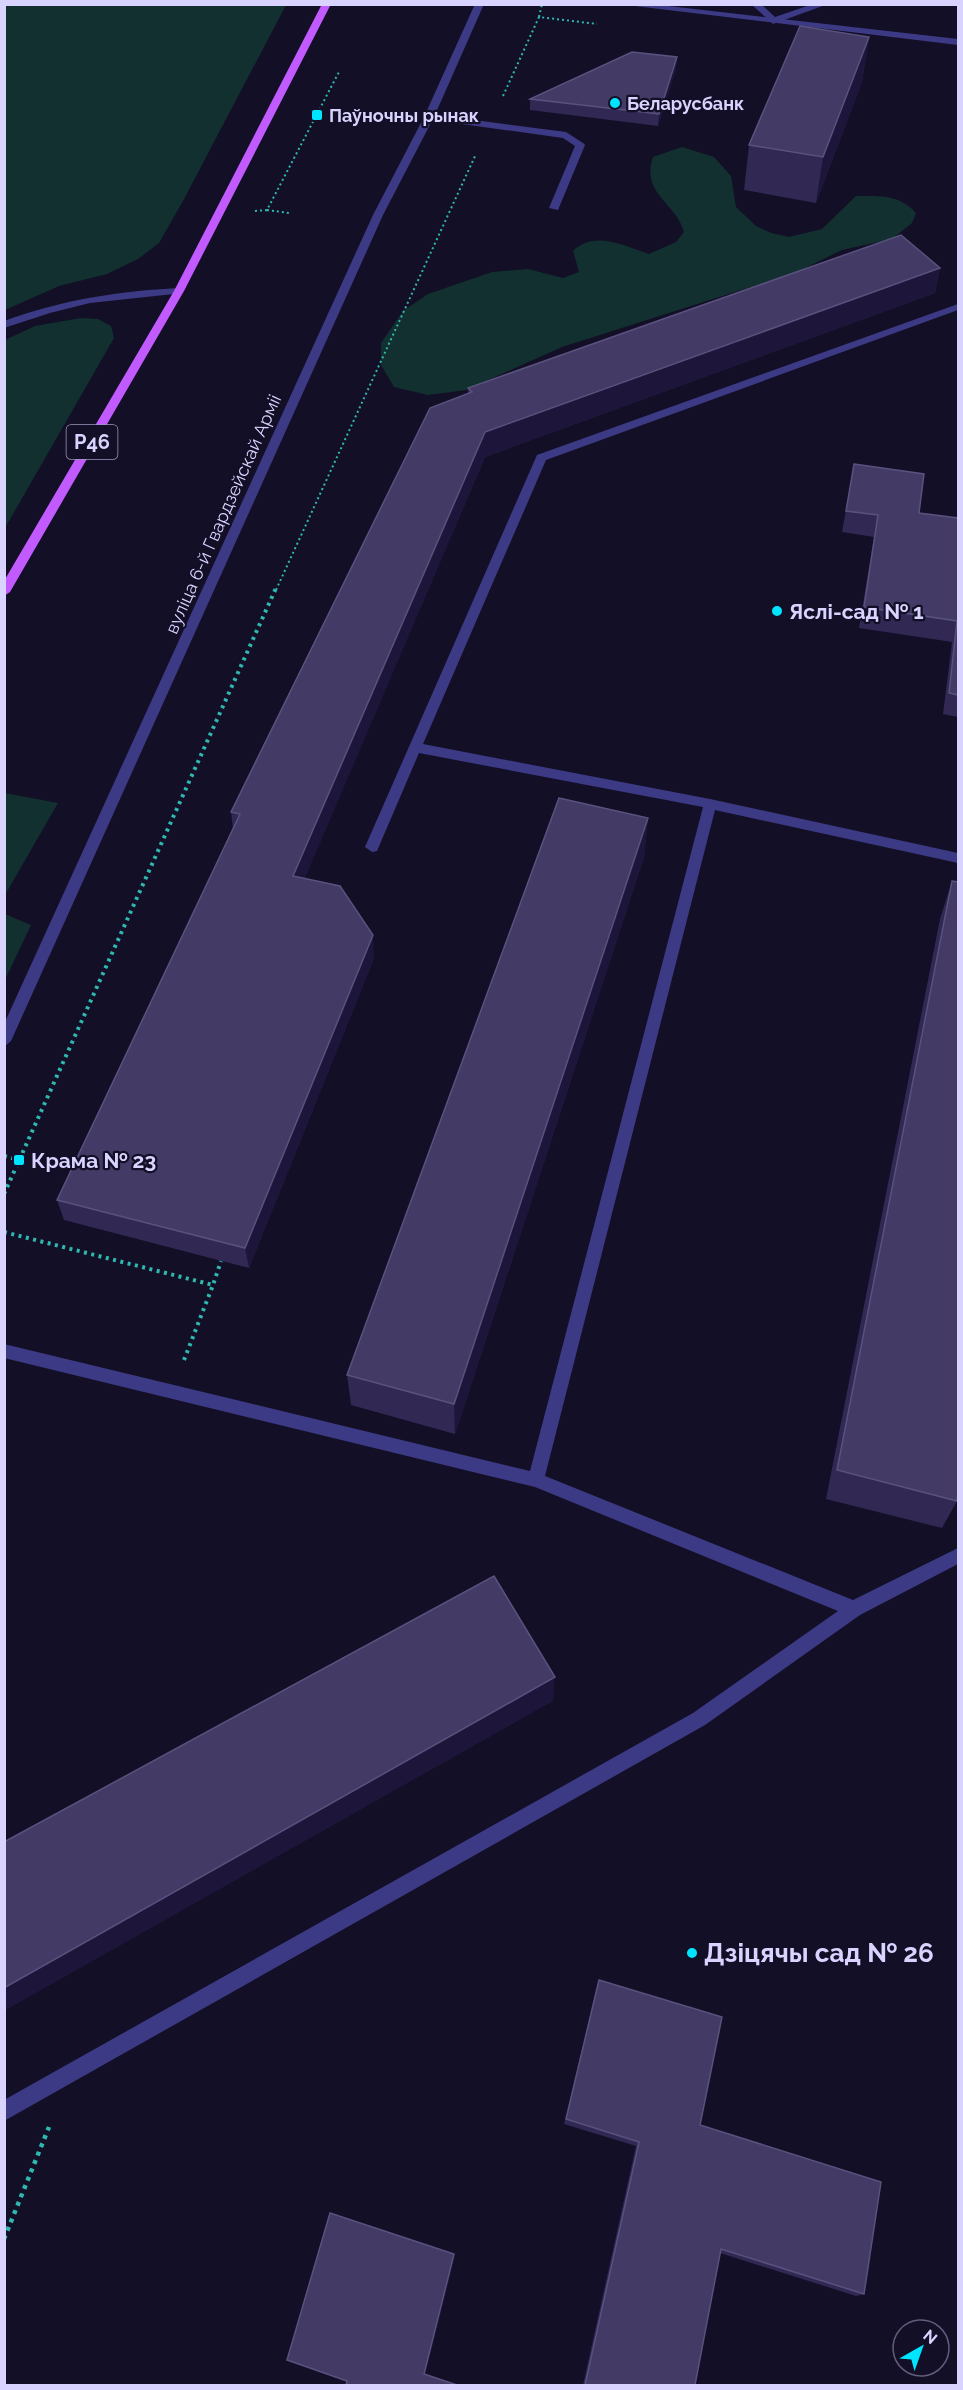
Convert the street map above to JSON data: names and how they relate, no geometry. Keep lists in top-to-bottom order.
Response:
{
  "streets": {
    "main road": ["Р46"],
    "street": ["вуліца 6-й Гвардзейскай Арміі"]
  },
  "places": {
    "other": ["Беларусбанк", "Яслі-сад № 1", "Дзіцячы сад № 26"],
    "transit": ["Паўночны рынак", "Крама № 23"]
  },
  "north": "top right"
}
